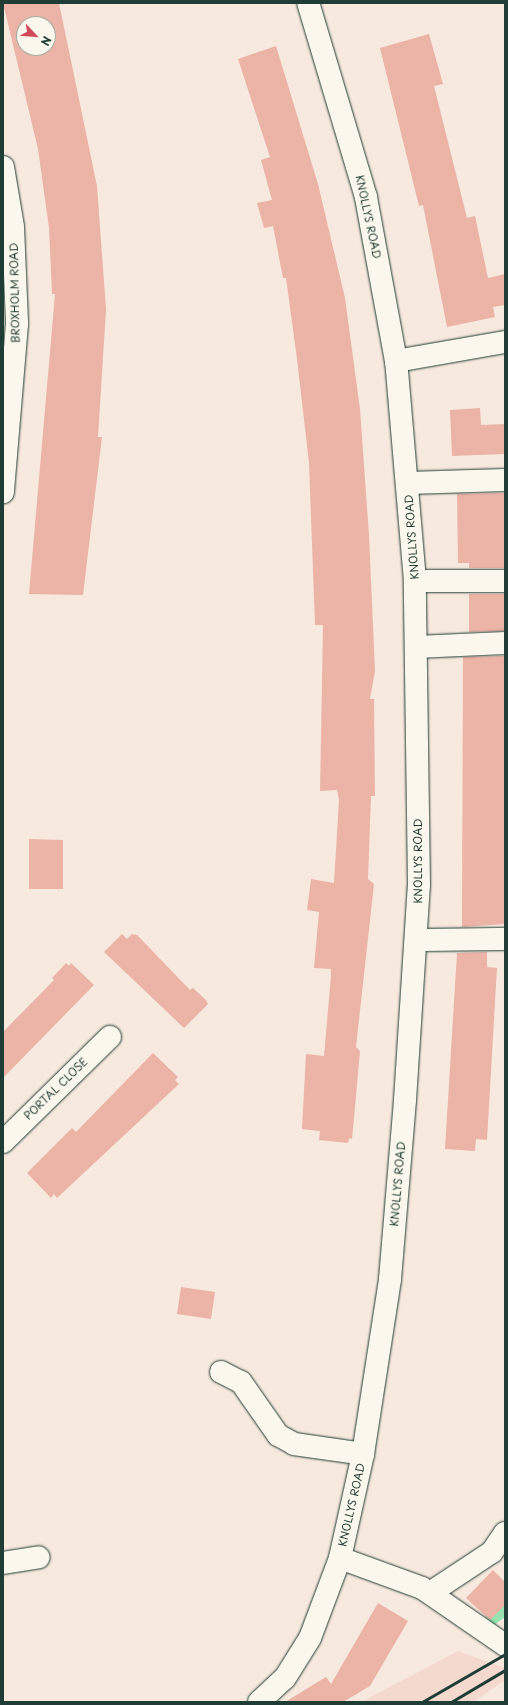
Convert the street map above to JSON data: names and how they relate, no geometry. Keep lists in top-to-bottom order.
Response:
{
  "streets": {
    "street": ["KNOLLYS ROAD", "BROXHOLM ROAD", "PORTAL CLOSE"]
  },
  "north": "bottom right"
}
